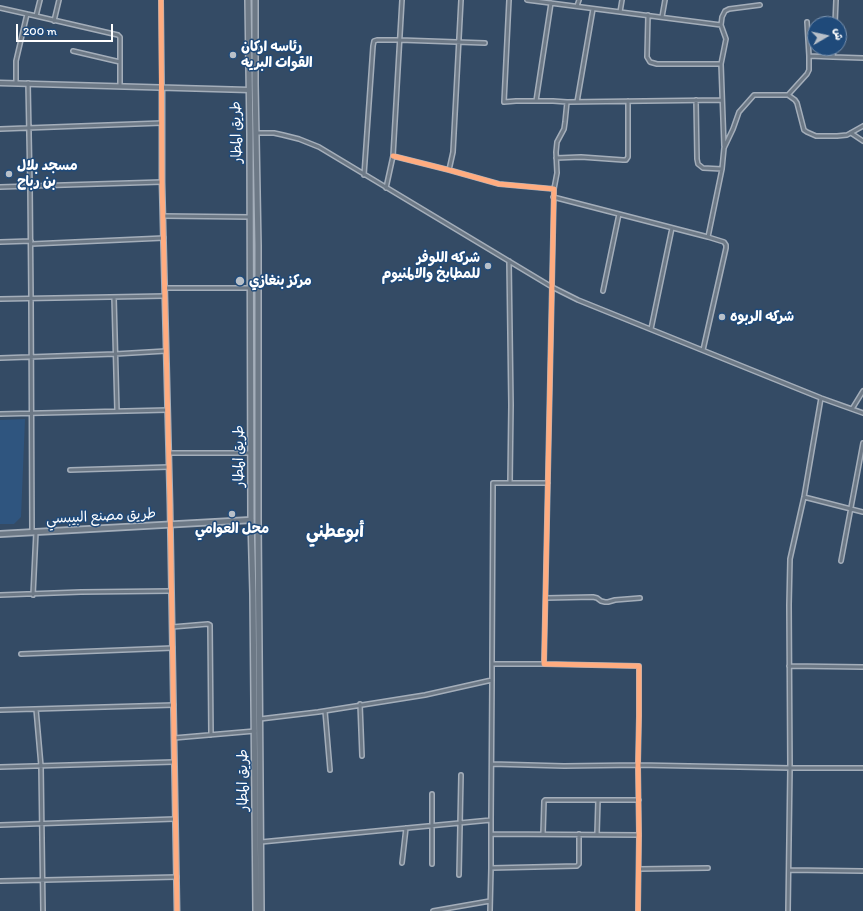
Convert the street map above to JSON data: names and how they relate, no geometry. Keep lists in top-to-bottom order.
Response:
{
  "streets": {
    "highway": ["طريق المطار"],
    "main road": ["طريق مصنع البيبسي"]
  },
  "crossings": [
    ["طريق المطار", "طريق مصنع البيبسي"]
  ],
  "districts": ["أبوعطني"],
  "places": [
    "رئاسه اركان القوات البريه",
    "مسجد بلال بن رباح",
    "شركه اللوفر للمطابخ والالمنيوم",
    "مركز بنغازي",
    "شركه الربوه",
    "محل العوامي"
  ],
  "scale_bar": "200 m",
  "north": "right"
}
